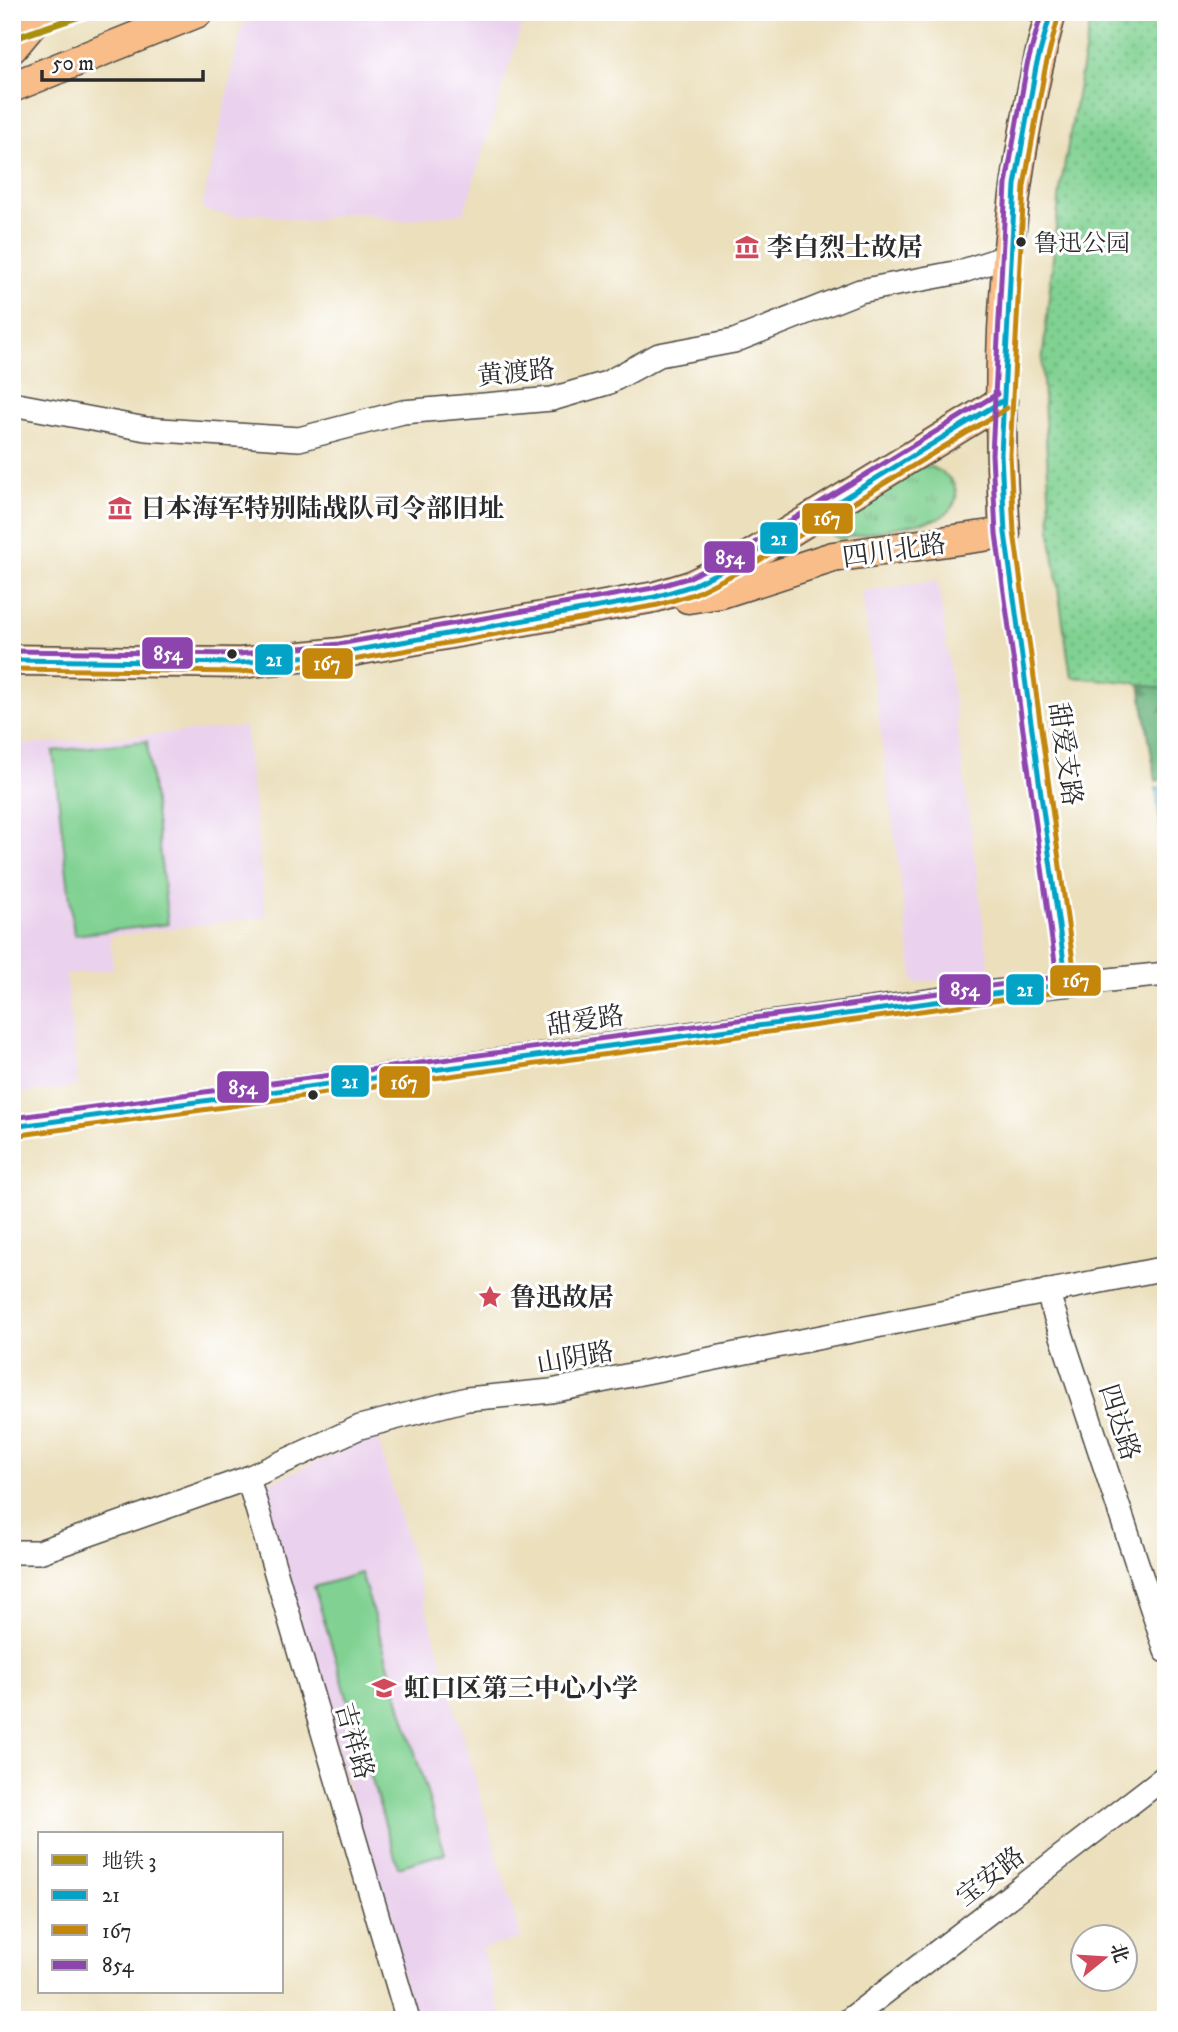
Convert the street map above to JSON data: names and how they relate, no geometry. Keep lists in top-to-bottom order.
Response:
{
  "streets": {
    "main road": ["四川北路"],
    "street": [
      "黄渡路",
      "甜爱支路",
      "甜爱路",
      "山阴路",
      "四达路",
      "吉祥路",
      "宝安路"
    ]
  },
  "crossings": [
    ["四川北路", "甜爱支路"],
    ["甜爱支路", "甜爱路"],
    ["山阴路", "四达路"],
    ["山阴路", "吉祥路"]
  ],
  "places": {
    "other": ["鲁迅公园"],
    "museum": ["李白烈士故居", "日本海军特别陆战队司令部旧址"],
    "place": ["鲁迅故居"],
    "school or university": ["虹口区第三中心小学"]
  },
  "lines": [
    "metro line 3",
    "transit line 21",
    "transit line 854",
    "transit line 167"
  ],
  "legend": [
    "地铁 3",
    "21",
    "167",
    "854"
  ],
  "scale_bar": "50 m",
  "north": "right"
}
